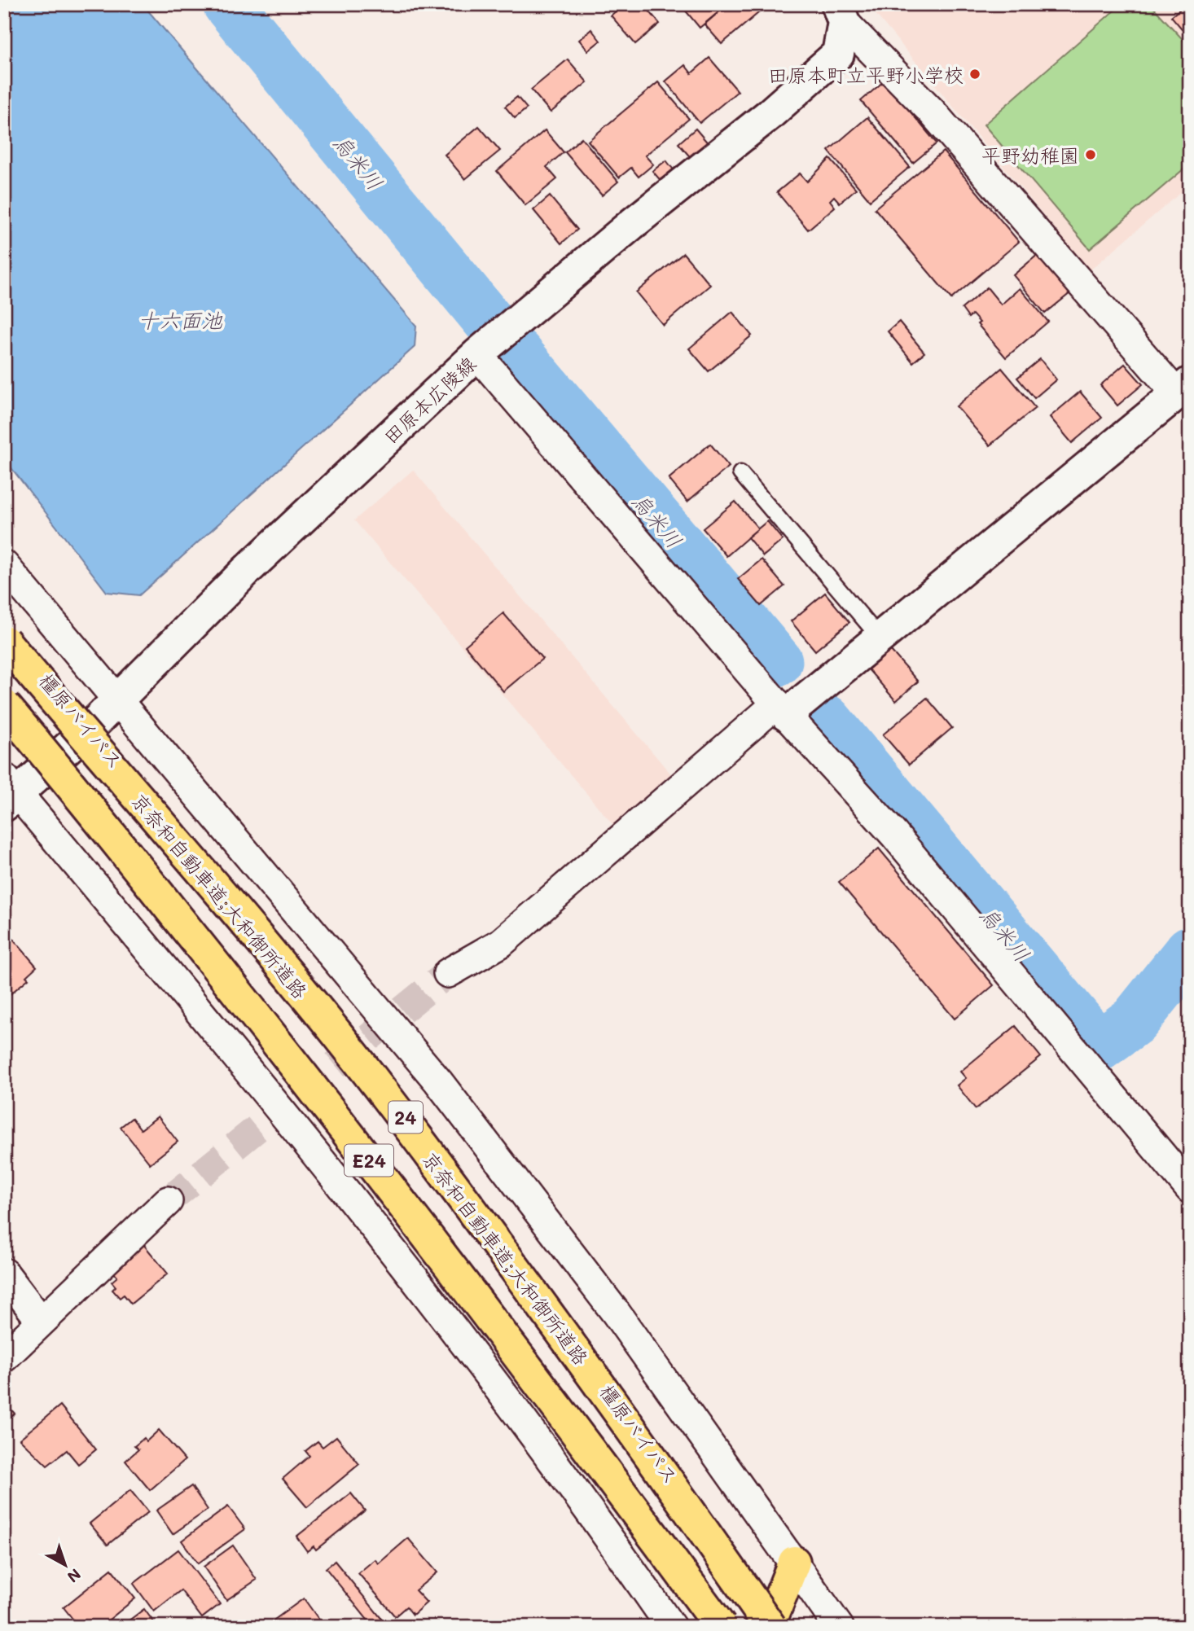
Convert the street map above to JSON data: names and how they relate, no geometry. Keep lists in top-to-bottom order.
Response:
{
  "streets": {
    "highway": [
      "橿原バイパス",
      "京奈和自動車道;大和御所道路",
      "24",
      "E24"
    ],
    "main road": ["田原本広陵線"]
  },
  "crossings": [
    ["田原本広陵線", "橿原バイパス"],
    ["橿原バイパス", "京奈和自動車道;大和御所道路"]
  ],
  "water": ["烏米川", "十六面池"],
  "places": ["田原本町立平野小学校", "平野幼稚園"],
  "north": "bottom right"
}
